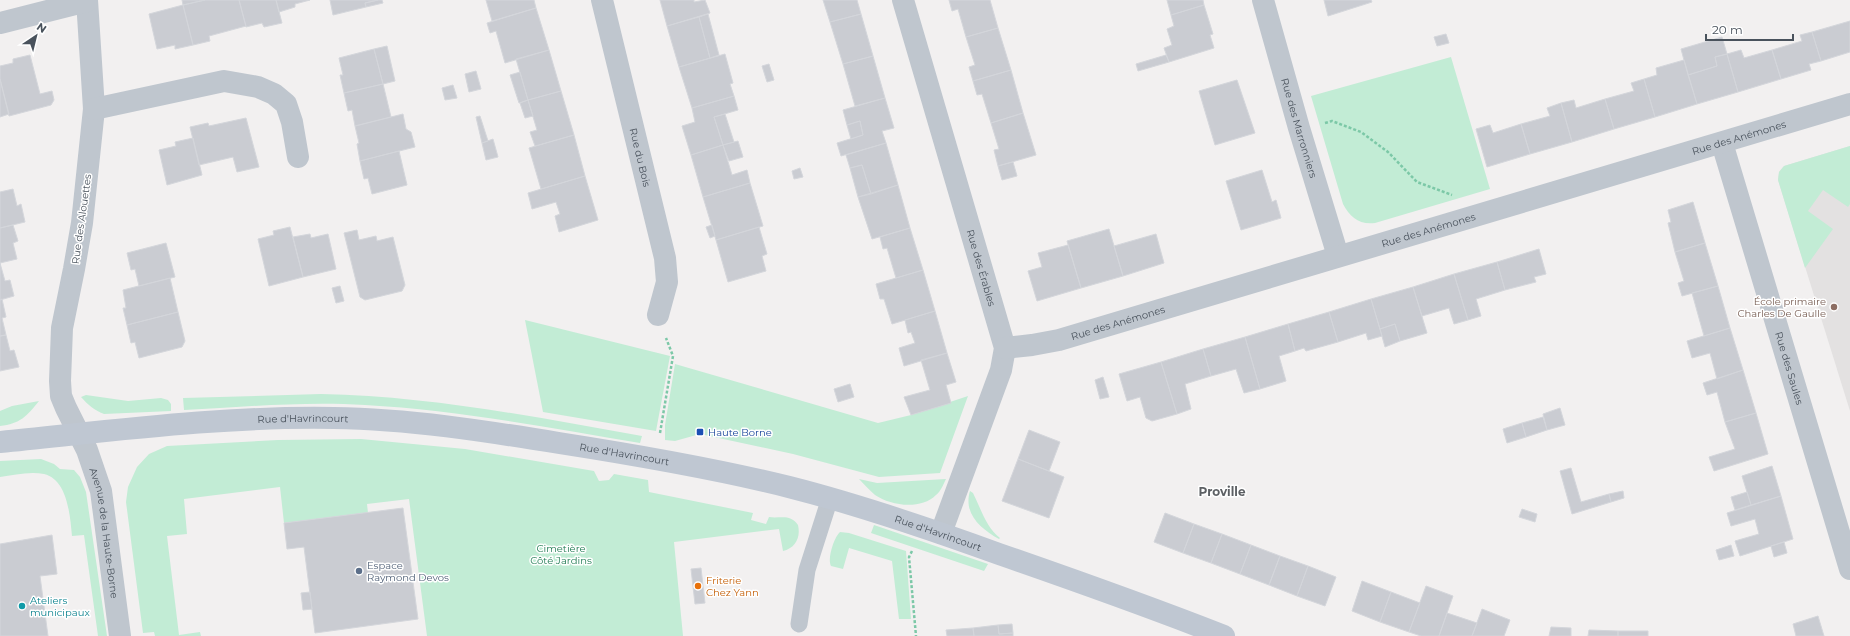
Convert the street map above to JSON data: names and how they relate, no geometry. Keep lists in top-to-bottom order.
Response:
{
  "streets": {
    "street": [
      "Rue des Marronniers",
      "Rue des Anémones",
      "Rue du Bois",
      "Rue des Alouettes",
      "Rue des Érables",
      "Rue des Saules",
      "Rue d'Havrincourt",
      "Avenue de la Haute-Borne"
    ]
  },
  "crossings": [
    ["Rue des Marronniers", "Rue des Anémones"],
    ["Rue des Anémones", "Rue des Érables"],
    ["Rue des Anémones", "Rue des Saules"],
    ["Rue des Alouettes", "Rue d'Havrincourt"],
    ["Rue des Alouettes", "Avenue de la Haute-Borne"],
    ["Rue des Érables", "Rue d'Havrincourt"],
    ["Rue d'Havrincourt", "Avenue de la Haute-Borne"]
  ],
  "districts": ["Proville"],
  "parks": ["Cimetière Côté Jardins"],
  "places": {
    "other": [
      "École primaire Charles De Gaulle",
      "Espace Raymond Devos",
      "Friterie Chez Yann",
      "Ateliers municipaux"
    ],
    "transit": ["Haute Borne"]
  },
  "scale_bar": "20 m",
  "north": "top right"
}
